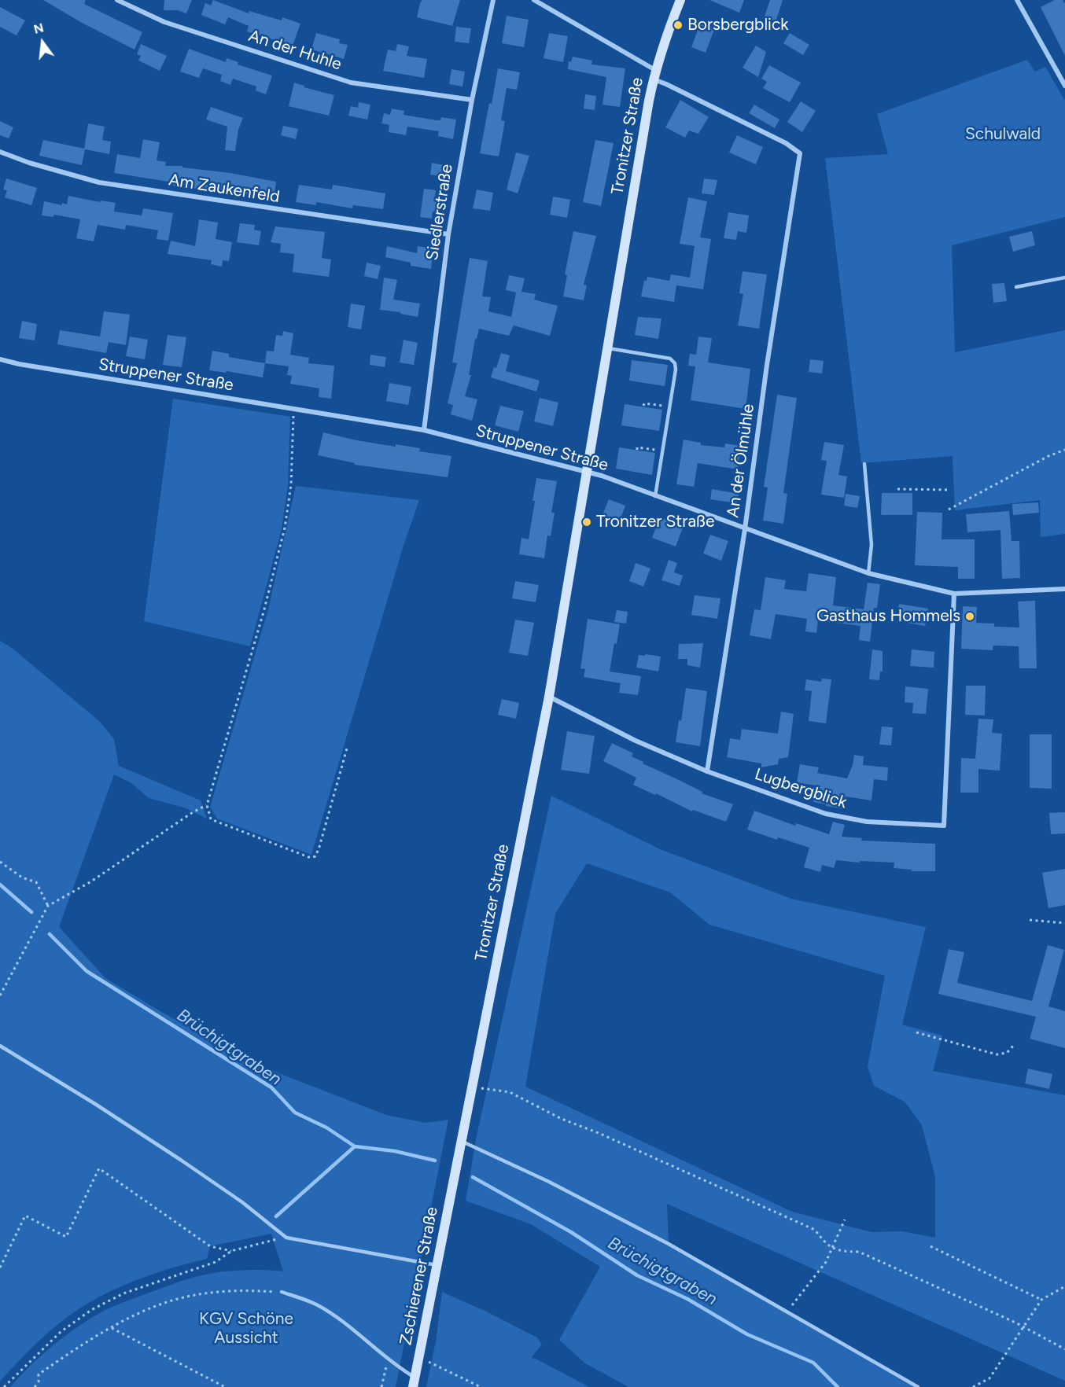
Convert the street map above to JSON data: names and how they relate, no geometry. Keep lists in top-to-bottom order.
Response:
{
  "streets": {
    "street": [
      "An der Huhle",
      "Tronitzer Straße",
      "Am Zaukenfeld",
      "Siedlerstraße",
      "Struppener Straße",
      "An der Ölmühle",
      "Lugbergblick",
      "Zschierener Straße"
    ]
  },
  "crossings": [
    ["An der Huhle", "Siedlerstraße"],
    ["Tronitzer Straße", "Struppener Straße"],
    ["Tronitzer Straße", "An der Ölmühle"],
    ["Tronitzer Straße", "Lugbergblick"],
    ["Tronitzer Straße", "Zschierener Straße"],
    ["Am Zaukenfeld", "Siedlerstraße"],
    ["Siedlerstraße", "Struppener Straße"],
    ["Struppener Straße", "An der Ölmühle"],
    ["Struppener Straße", "Lugbergblick"],
    ["An der Ölmühle", "Lugbergblick"]
  ],
  "water": ["Brüchigtgraben"],
  "parks": ["Schulwald", "KGV Schöne Aussicht"],
  "places": ["Borsbergblick", "Tronitzer Straße", "Gasthaus Hommels"],
  "north": "top"
}
